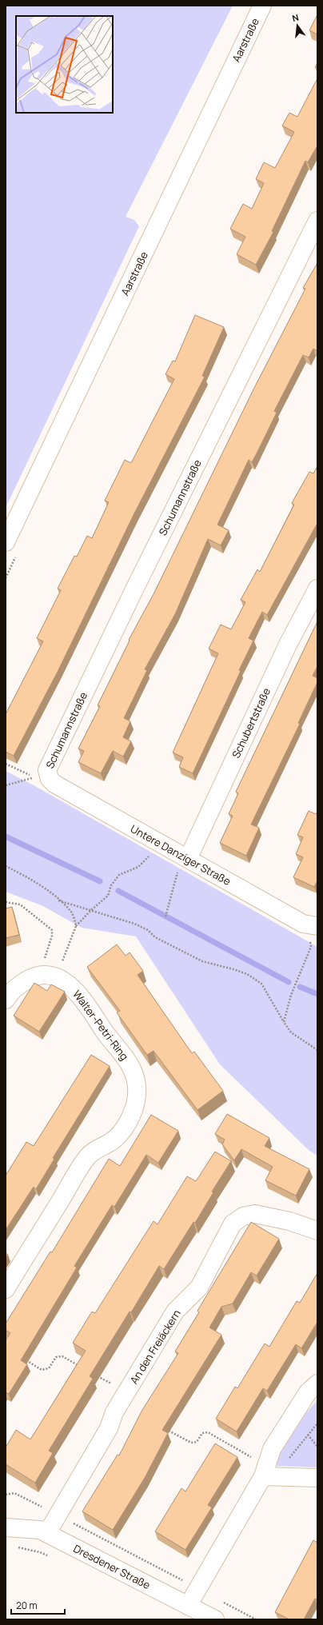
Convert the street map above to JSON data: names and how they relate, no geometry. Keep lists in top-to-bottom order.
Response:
{
  "streets": {
    "street": [
      "Aarstraße",
      "Schumannstraße",
      "Schubertstraße",
      "Untere Danziger Straße",
      "Walter-Petri-Ring",
      "An den Freiäckern",
      "Dresdener Straße"
    ]
  },
  "crossings": [
    ["Schumannstraße", "Untere Danziger Straße"],
    ["Schubertstraße", "Untere Danziger Straße"],
    ["An den Freiäckern", "Dresdener Straße"]
  ],
  "scale_bar": "20 m",
  "north": "top"
}
